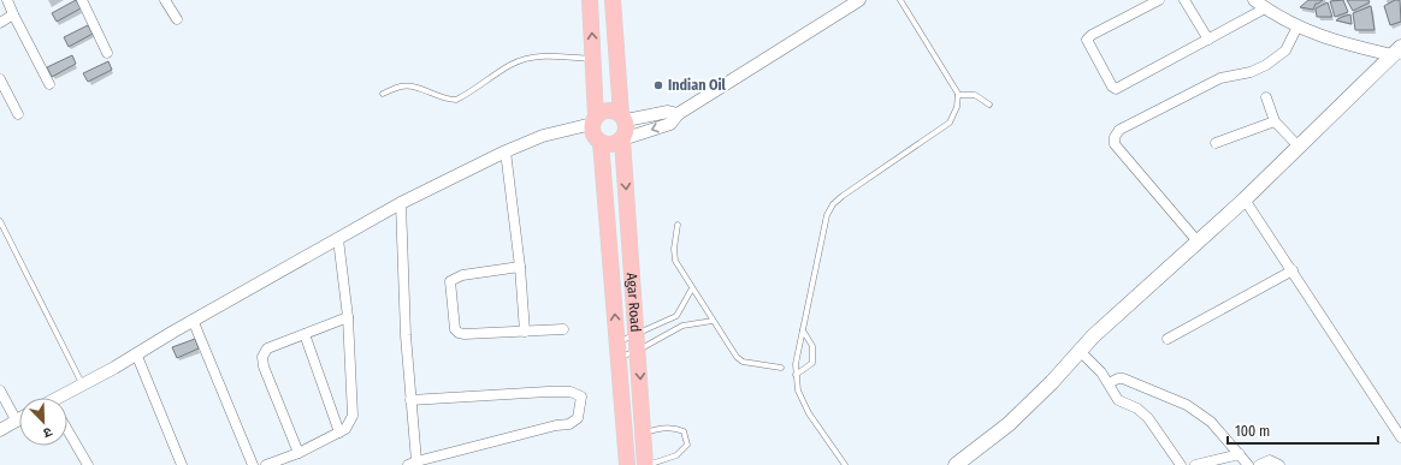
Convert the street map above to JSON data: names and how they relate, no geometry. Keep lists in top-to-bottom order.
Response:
{
  "streets": {
    "main road": ["Agar Road"]
  },
  "places": ["Indian Oil"],
  "scale_bar": "100 m",
  "north": "bottom right"
}
